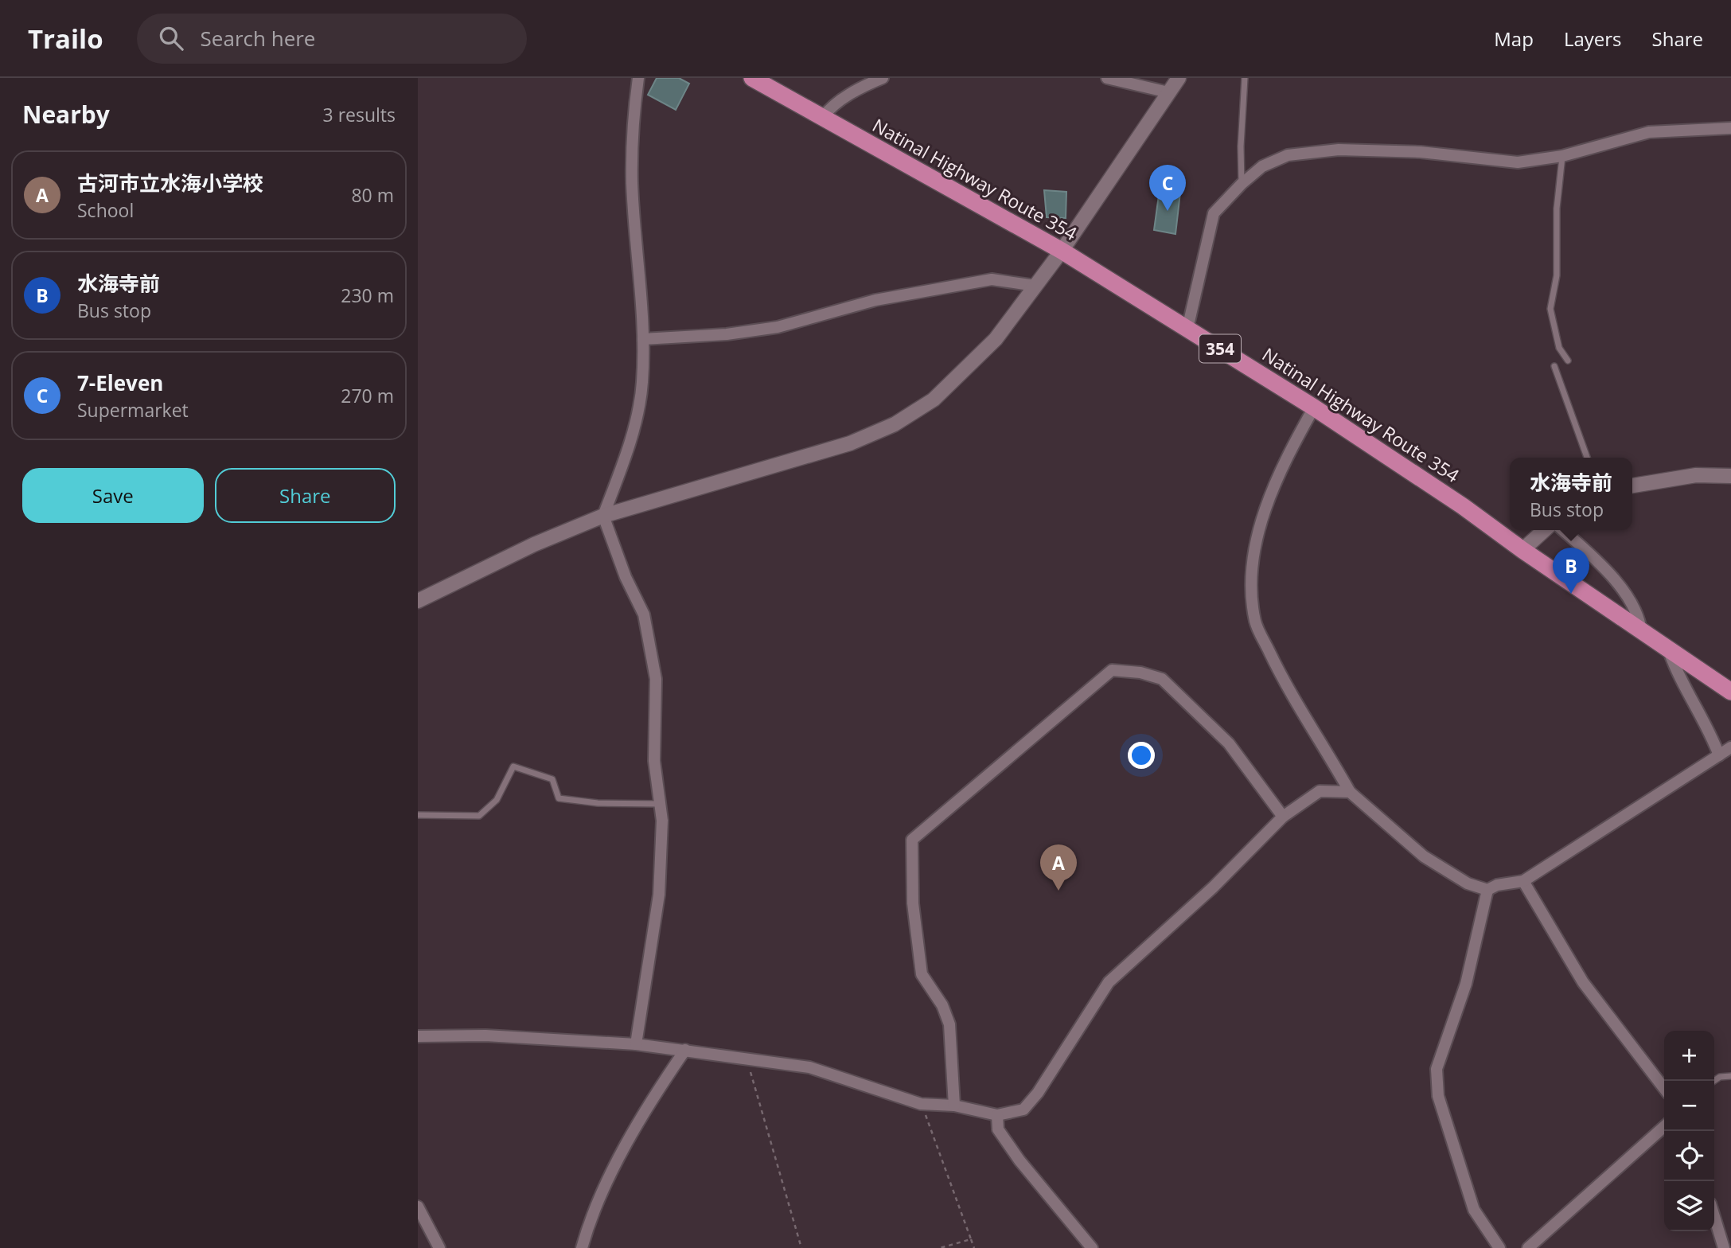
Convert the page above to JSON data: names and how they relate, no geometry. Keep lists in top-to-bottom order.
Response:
{
  "streets": {
    "highway": ["Natinal Highway Route 354", "354"]
  },
  "page": {
    "header": "Trailo",
    "search": "Search here",
    "nav": ["Map", "Layers", "Share"],
    "heading": ["Nearby", "3 results"],
    "list": [
      {
        "mark": "A",
        "name": "古河市立水海小学校",
        "note": "School",
        "value": "80 m"
      },
      {
        "mark": "B",
        "name": "水海寺前",
        "note": "Bus stop",
        "value": "230 m"
      },
      {
        "mark": "C",
        "name": "7-Eleven",
        "note": "Supermarket",
        "value": "270 m"
      }
    ],
    "pins": ["C", "B", "A"],
    "buttons": ["Save", "Share"],
    "popup": ["水海寺前", "Bus stop"],
    "map_buttons": ["+", "−"]
  }
}
